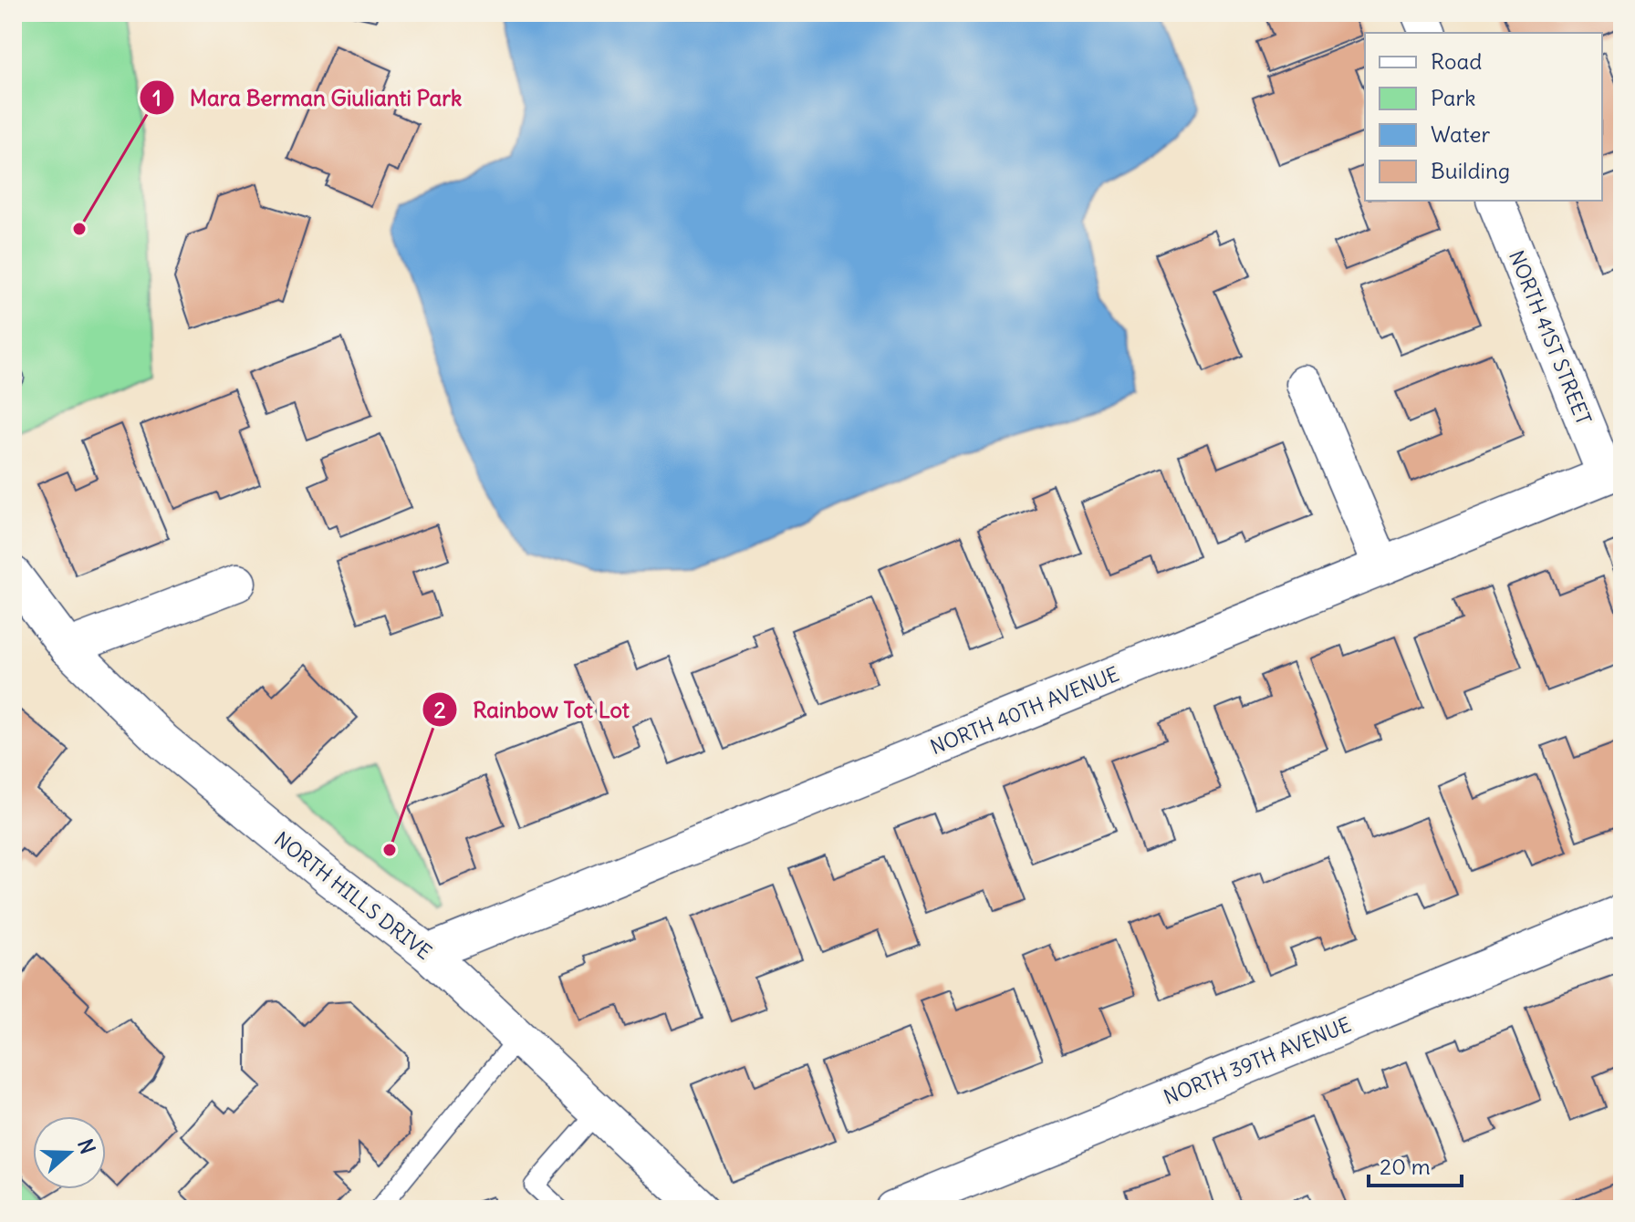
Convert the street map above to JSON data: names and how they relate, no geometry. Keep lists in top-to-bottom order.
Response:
{
  "streets": {
    "street": [
      "NORTH 41ST STREET",
      "NORTH 40TH AVENUE",
      "NORTH HILLS DRIVE",
      "NORTH 39TH AVENUE"
    ]
  },
  "crossings": [
    ["NORTH 41ST STREET", "NORTH 40TH AVENUE"],
    ["NORTH 40TH AVENUE", "NORTH HILLS DRIVE"]
  ],
  "places": ["Mara Berman Giulianti Park", "Rainbow Tot Lot"],
  "legend": [
    "Road",
    "Park",
    "Water",
    "Building"
  ],
  "scale_bar": "20 m",
  "north": "right"
}
